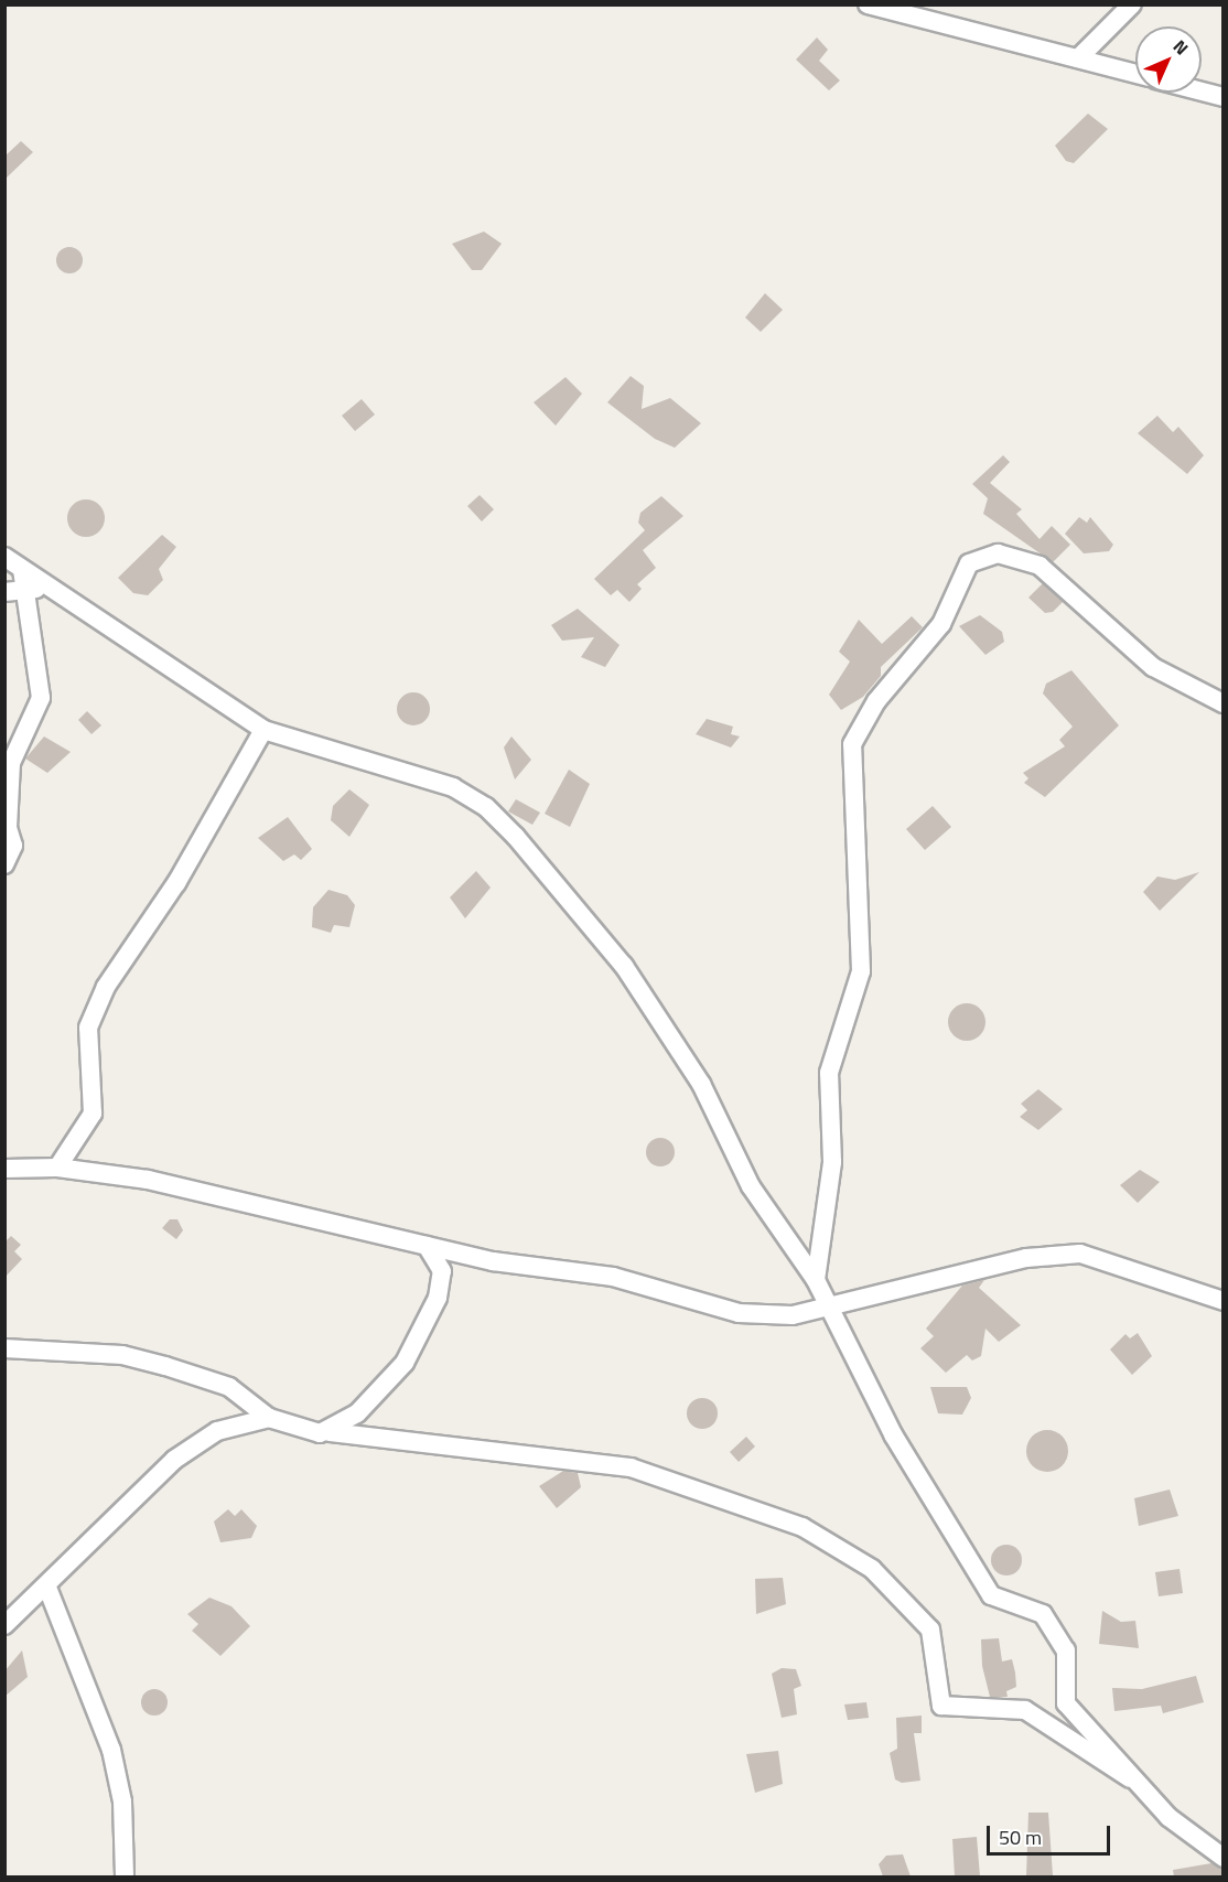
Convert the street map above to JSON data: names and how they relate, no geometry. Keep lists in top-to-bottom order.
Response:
{
  "scale_bar": "50 m",
  "north": "top right"
}
